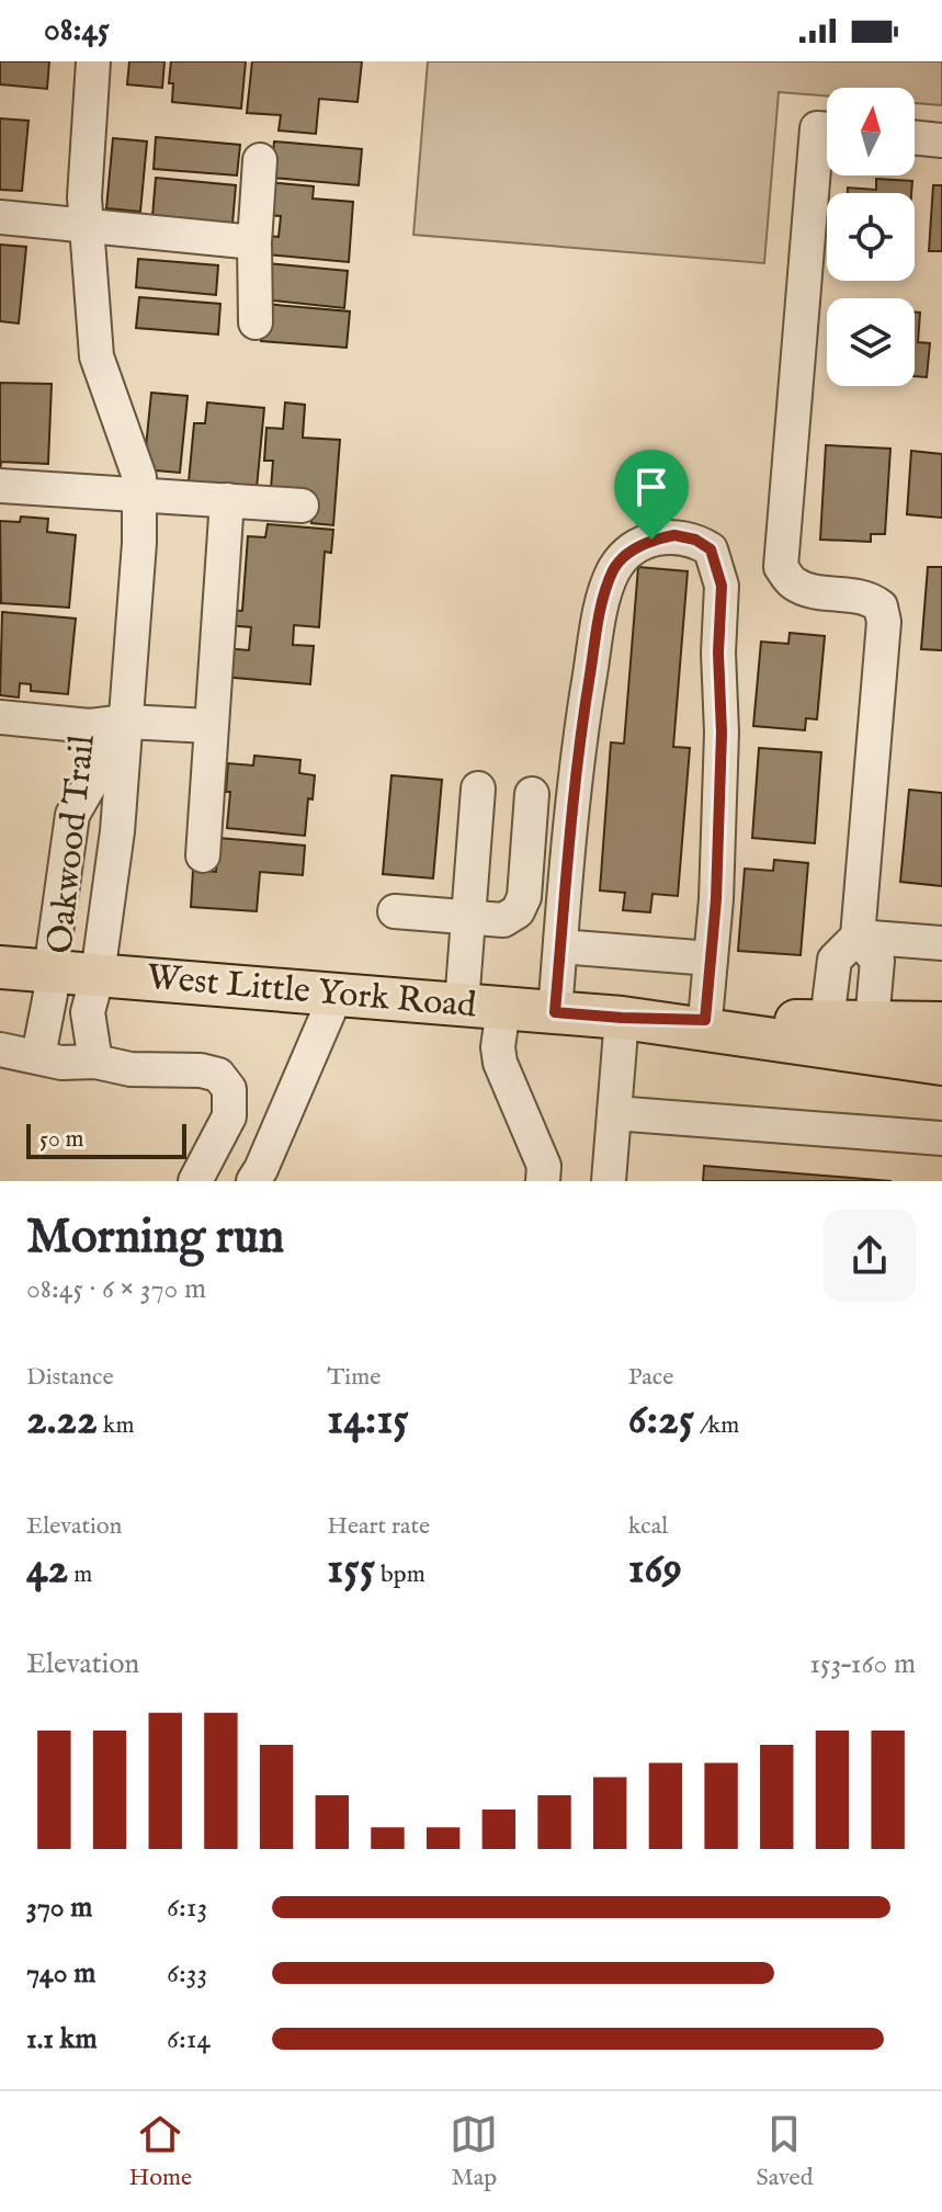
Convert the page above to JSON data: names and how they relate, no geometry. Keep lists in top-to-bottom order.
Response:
{
  "streets": {
    "main road": ["West Little York Road"],
    "street": ["Oakwood Trail"]
  },
  "crossings": [
    ["Oakwood Trail", "West Little York Road"]
  ],
  "scale_bar": "50 m",
  "north": "top",
  "page": {
    "status": "08:45",
    "scale": "50 m",
    "heading": ["Morning run", "08:45 · 6 × 370 m"],
    "stats": [
      ["Distance", "2.22 km"],
      ["Time", "14:15"],
      ["Pace", "6:25 /km"],
      ["Elevation", "42 m"],
      ["Heart rate", "155 bpm"],
      ["kcal", "169"]
    ],
    "chart": ["Elevation", "153–160 m"],
    "list": [
      {
        "name": "370 m",
        "note": "6:13"
      },
      {
        "name": "740 m",
        "note": "6:33"
      },
      {
        "name": "1.1 km",
        "note": "6:14"
      }
    ],
    "tabs": ["Home", "Map", "Saved"]
  }
}
